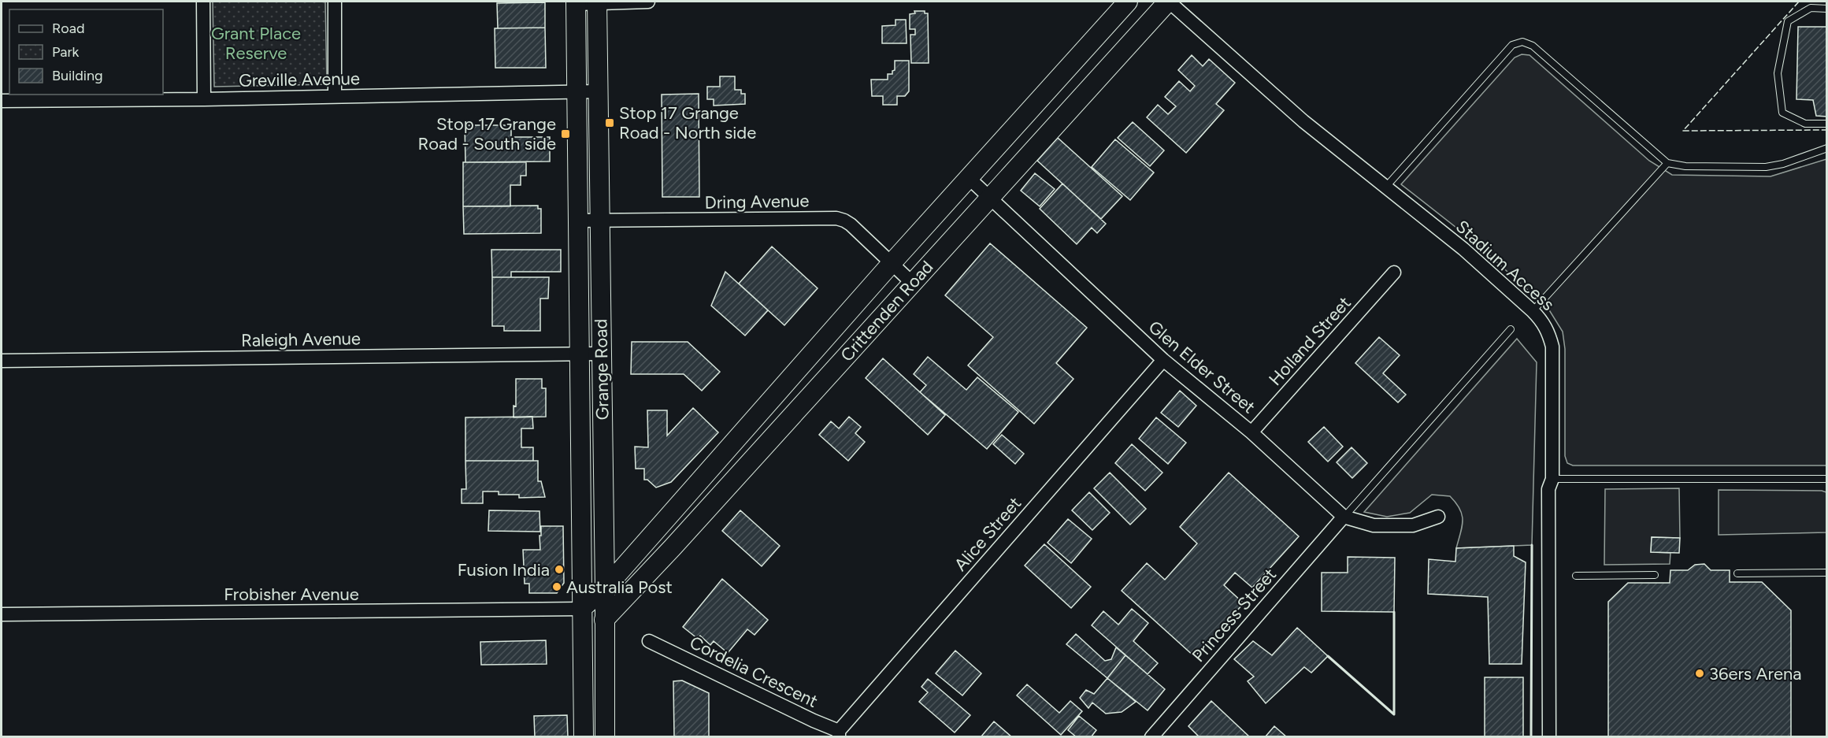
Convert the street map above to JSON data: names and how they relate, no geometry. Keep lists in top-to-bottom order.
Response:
{
  "streets": {
    "main road": ["Crittenden Road", "Grange Road"],
    "street": [
      "Greville Avenue",
      "Dring Avenue",
      "Stadium Access",
      "Raleigh Avenue",
      "Holland Street",
      "Glen Elder Street",
      "Alice Street",
      "Frobisher Avenue",
      "Princess Street",
      "Cordelia Crescent"
    ]
  },
  "crossings": [
    ["Greville Avenue", "Grange Road"],
    ["Dring Avenue", "Crittenden Road"],
    ["Dring Avenue", "Grange Road"],
    ["Stadium Access", "Crittenden Road"],
    ["Crittenden Road", "Glen Elder Street"],
    ["Crittenden Road", "Grange Road"],
    ["Crittenden Road", "Frobisher Avenue"],
    ["Raleigh Avenue", "Grange Road"],
    ["Holland Street", "Glen Elder Street"],
    ["Glen Elder Street", "Alice Street"],
    ["Glen Elder Street", "Princess Street"],
    ["Grange Road", "Frobisher Avenue"],
    ["Alice Street", "Cordelia Crescent"]
  ],
  "parks": ["Grant Place Reserve"],
  "places": {
    "transit": ["Stop 17 Grange Road - North side", "Stop 17 Grange Road - South side"],
    "other": ["Fusion India", "Australia Post", "36ers Arena"]
  },
  "legend": ["Road", "Park", "Building"]
}
